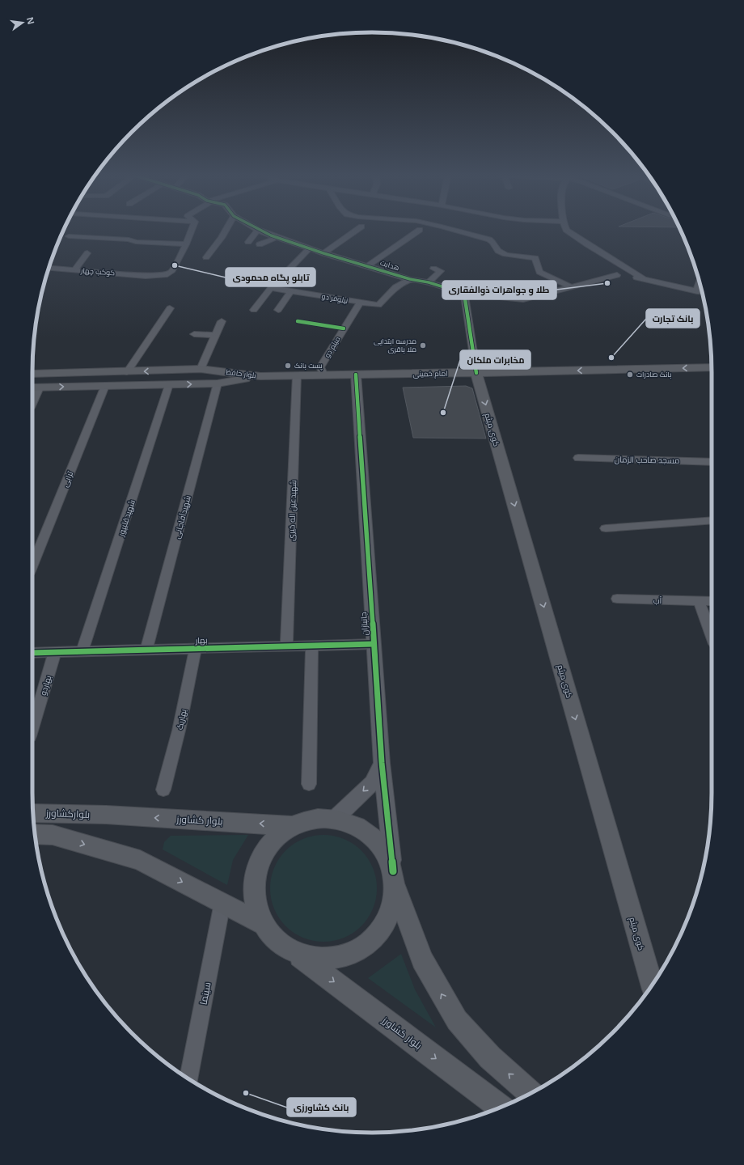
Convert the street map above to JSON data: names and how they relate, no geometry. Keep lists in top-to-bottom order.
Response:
{
  "streets": {
    "main road": [
      "بلوار حافظ",
      "امام خمینی",
      "کوی میثم",
      "بلوارکشاورز",
      "بلوار کشاورز"
    ],
    "street": [
      "هدایت",
      "کوکب چهار",
      "نیلوفر دو",
      "میثم دو",
      "مسجد صاحب الزمان",
      "ترابی",
      "شهیدعین اله خیری",
      "شهیدآقاجانی",
      "شهیدقلیپور",
      "آب",
      "جانبازان",
      "بهار",
      "بهاردو",
      "بهاریک",
      "سینما"
    ]
  },
  "crossings": [
    ["هدایت", "نیلوفر دو"],
    ["نیلوفر دو", "میثم دو"],
    ["میثم دو", "امام خمینی"],
    ["بلوار حافظ", "امام خمینی"],
    ["بلوار حافظ", "ترابی"],
    ["بلوار حافظ", "شهیدآقاجانی"],
    ["بلوار حافظ", "شهیدقلیپور"],
    ["امام خمینی", "کوی میثم"],
    ["امام خمینی", "شهیدعین اله خیری"],
    ["امام خمینی", "جانبازان"],
    ["شهیدعین اله خیری", "بهار"],
    ["شهیدآقاجانی", "بهار"],
    ["شهیدقلیپور", "بهار"],
    ["جانبازان", "بهار"],
    ["بهار", "بهاردو"],
    ["بهار", "بهاریک"],
    ["بلوارکشاورز", "بلوار کشاورز"]
  ],
  "one_way": ["امام خمینی", "کوی میثم"],
  "places": [
    "تابلو پگاه محمودی",
    "طلا و جواهرات ذوالفقاری",
    "مدرسه ابتدایی ملا باقری",
    "بانک تجارت",
    "پست بانک",
    "بانک صادرات",
    "مخابرات ملکان",
    "بانک کشاورزی"
  ],
  "north": "right"
}
